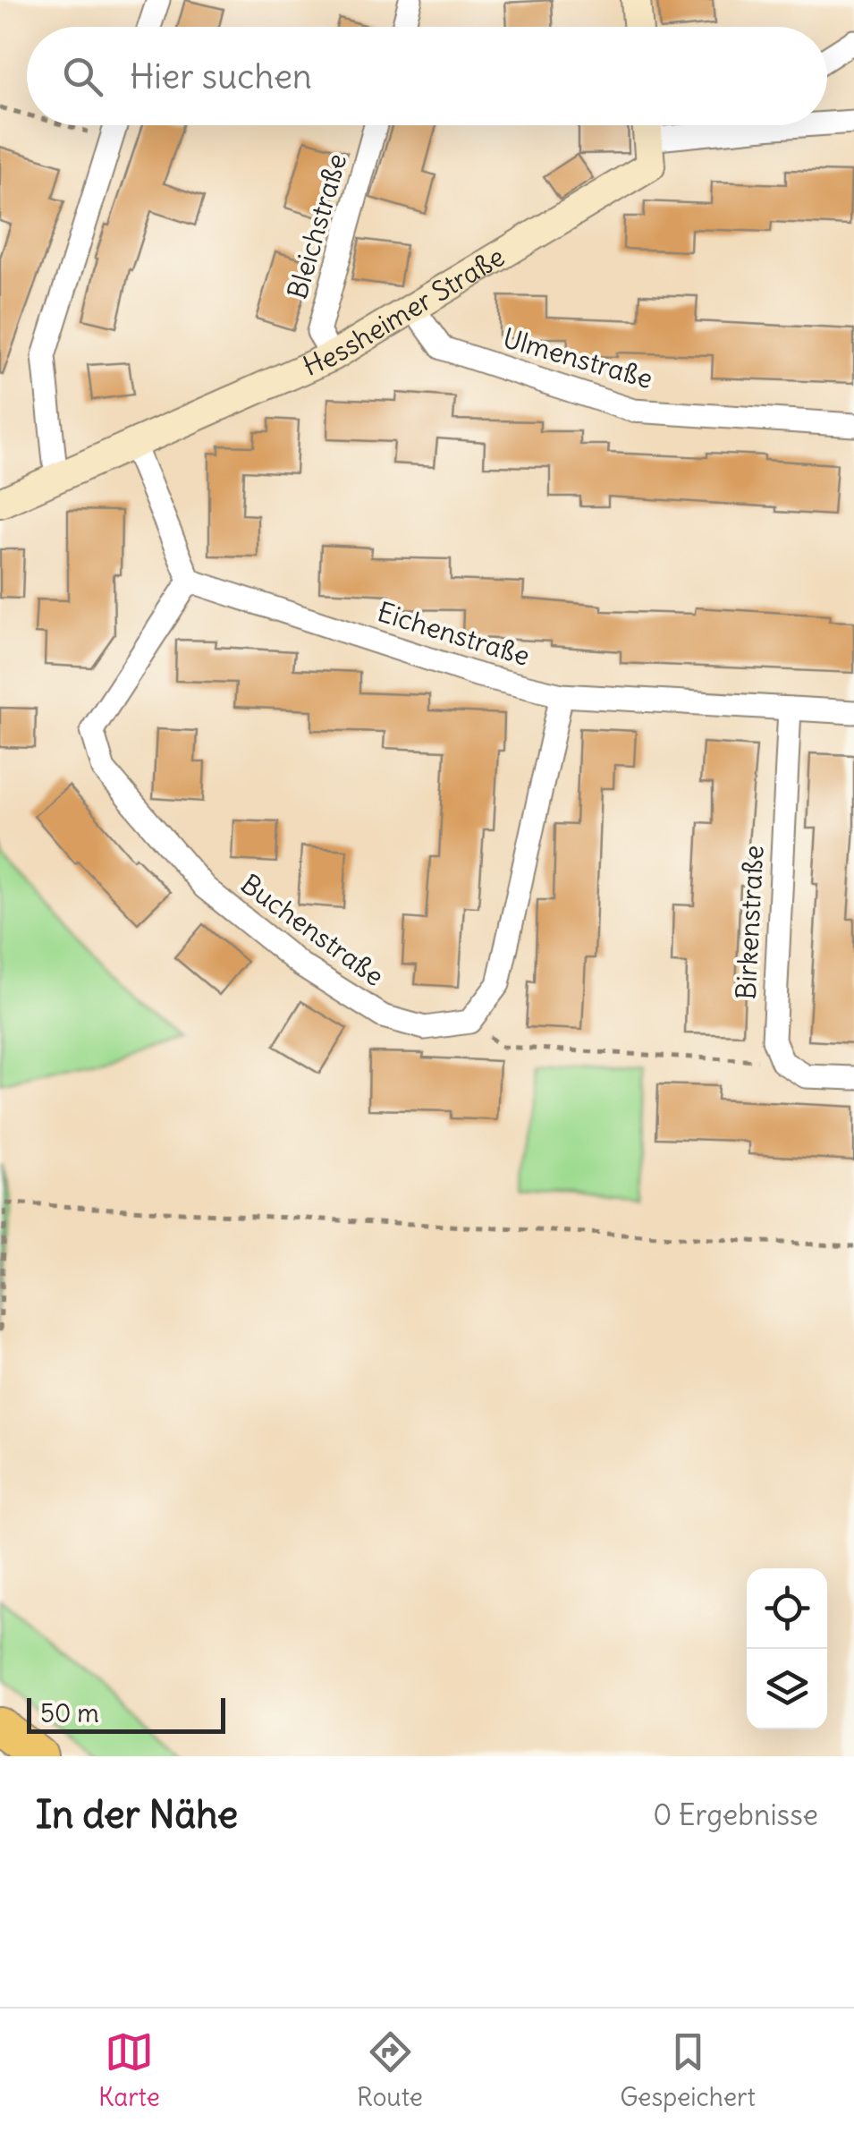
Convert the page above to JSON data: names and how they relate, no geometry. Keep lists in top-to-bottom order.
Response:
{
  "streets": {
    "street": [
      "Bleichstraße",
      "Hessheimer Straße",
      "Ulmenstraße",
      "Eichenstraße",
      "Birkenstraße",
      "Buchenstraße"
    ]
  },
  "crossings": [
    ["Bleichstraße", "Hessheimer Straße"],
    ["Hessheimer Straße", "Ulmenstraße"],
    ["Eichenstraße", "Birkenstraße"],
    ["Eichenstraße", "Buchenstraße"]
  ],
  "scale_bar": "50 m",
  "page": {
    "search": "Hier suchen",
    "scale": "50 m",
    "heading": ["In der Nähe", "0 Ergebnisse"],
    "nav": ["Karte", "Route", "Gespeichert"]
  }
}
